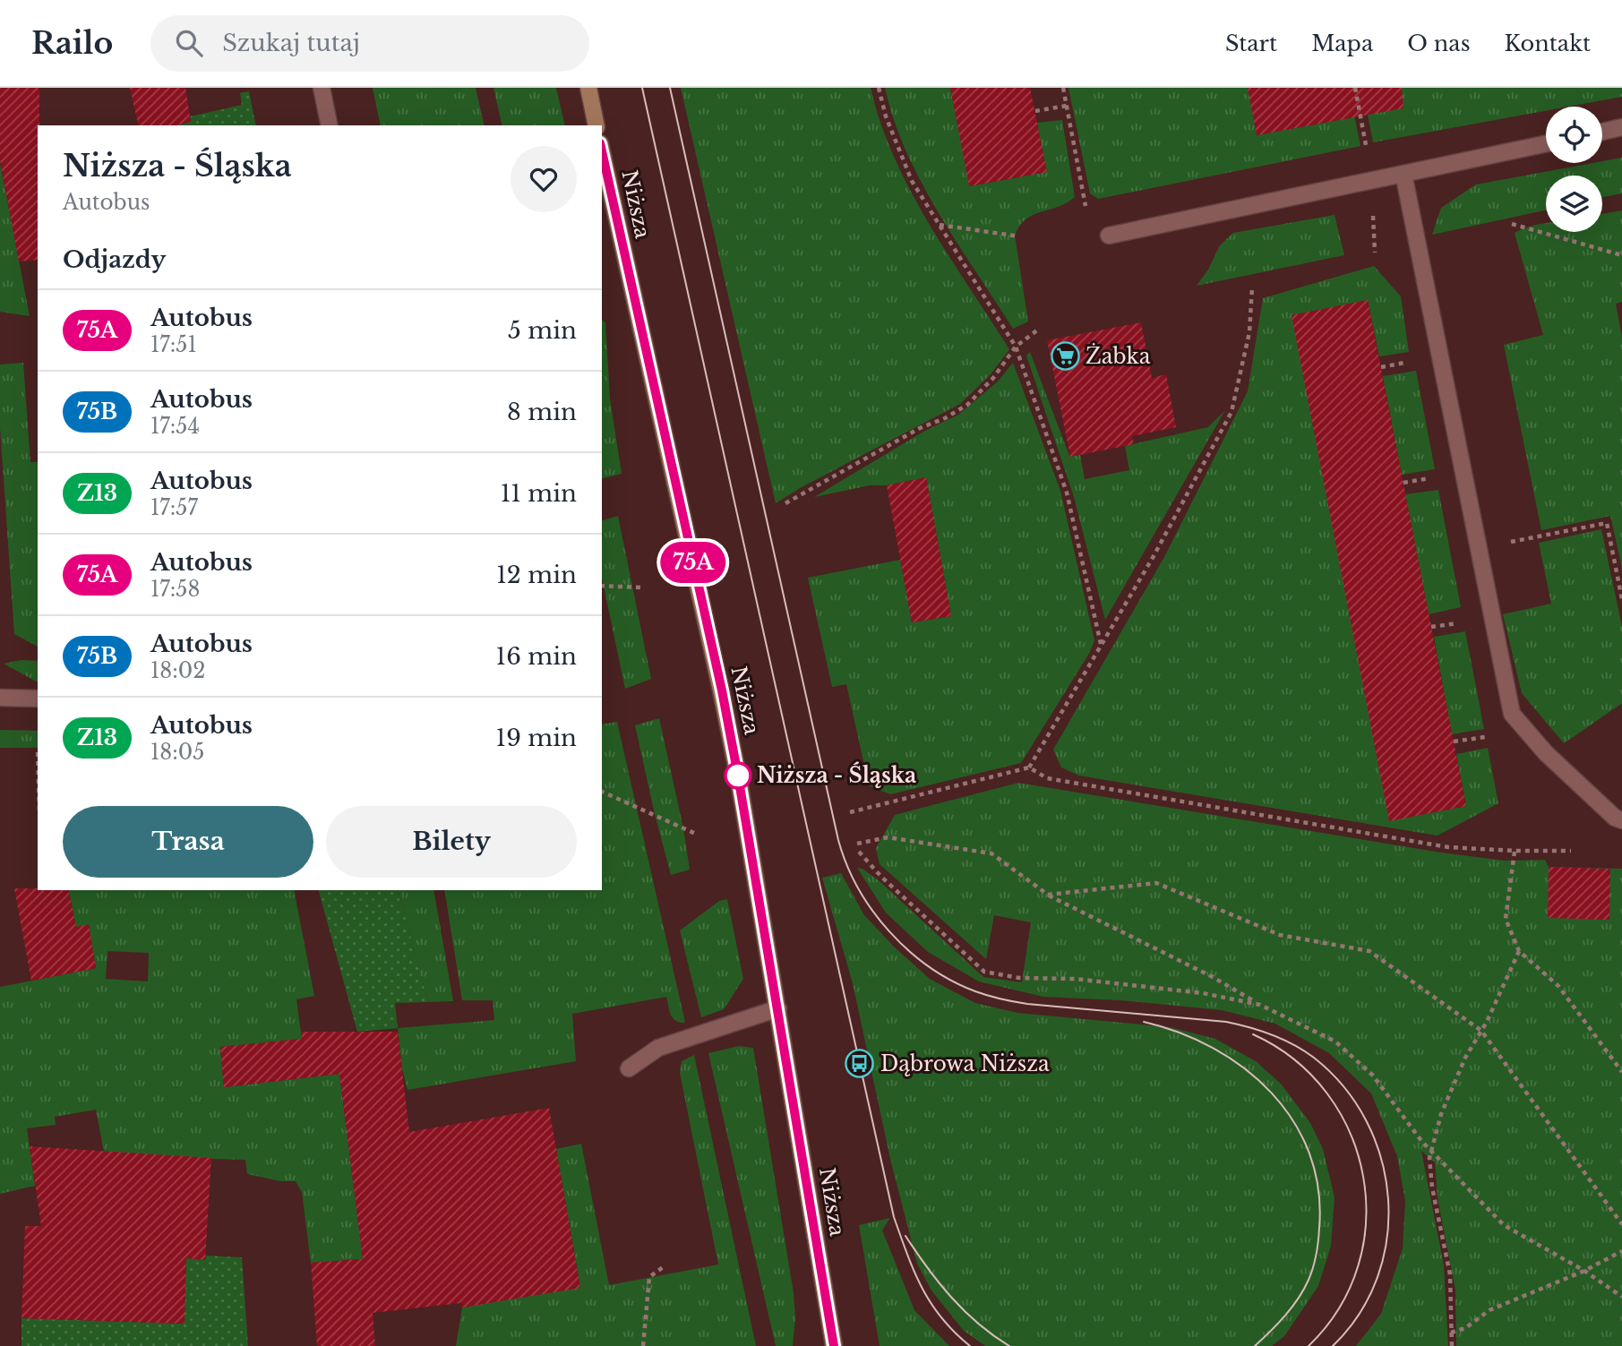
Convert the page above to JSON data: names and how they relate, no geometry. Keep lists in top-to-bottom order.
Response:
{
  "streets": {
    "street": ["Niższa"]
  },
  "places": {
    "supermarket": ["Żabka"],
    "other": ["Niższa - Śląska"],
    "bus stop": ["Dąbrowa Niższa"]
  },
  "lines": ["bus line 75A"],
  "page": {
    "header": "Railo",
    "search": "Szukaj tutaj",
    "nav": [
      "Start",
      "Mapa",
      "O nas",
      "Kontakt"
    ],
    "on_map": "75A",
    "heading": [
      ["Niższa - Śląska", "Autobus"],
      "Odjazdy"
    ],
    "list": [
      {
        "mark": "75A",
        "name": "Autobus",
        "note": "17:51",
        "value": "5 min"
      },
      {
        "mark": "75B",
        "name": "Autobus",
        "note": "17:54",
        "value": "8 min"
      },
      {
        "mark": "Z13",
        "name": "Autobus",
        "note": "17:57",
        "value": "11 min"
      },
      {
        "mark": "75A",
        "name": "Autobus",
        "note": "17:58",
        "value": "12 min"
      },
      {
        "mark": "75B",
        "name": "Autobus",
        "note": "18:02",
        "value": "16 min"
      },
      {
        "mark": "Z13",
        "name": "Autobus",
        "note": "18:05",
        "value": "19 min"
      }
    ],
    "buttons": ["Trasa", "Bilety"]
  }
}
